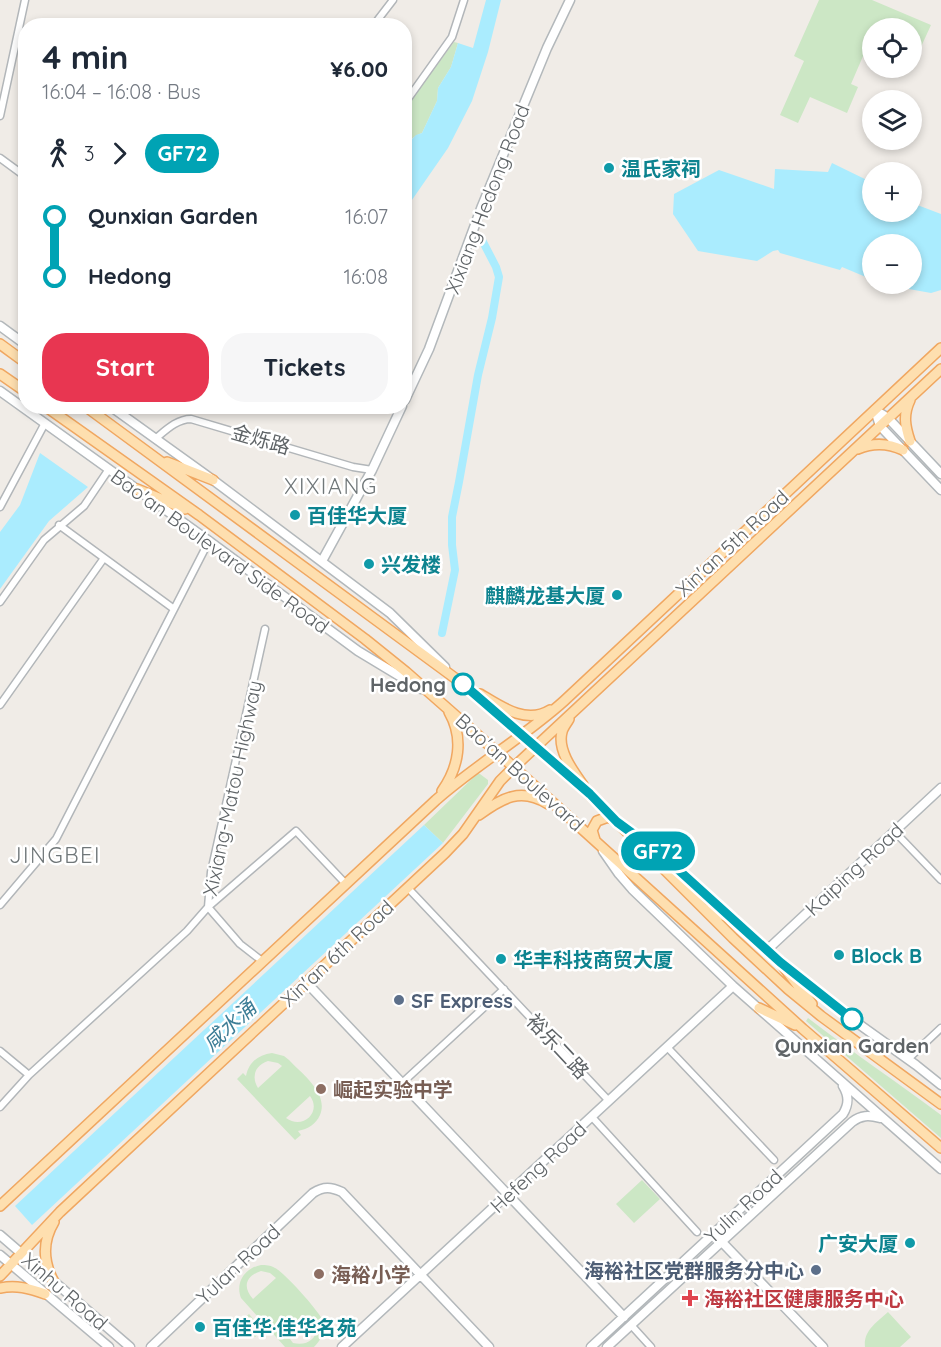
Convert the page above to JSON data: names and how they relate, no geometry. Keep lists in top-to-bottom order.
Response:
{
  "streets": {
    "main road": [
      "Xixiang Hedong Road",
      "Xin'an 5th Road",
      "Bao'an Boulevard Side Road",
      "Bao'an Boulevard",
      "Kaiping Road",
      "Xin'an 6th Road",
      "Hefeng Road",
      "Yulin Road",
      "Yulan Road",
      "Xinhu Road"
    ],
    "street": ["金烁路", "Xixiang-Matou Highway", "裕乐二路"]
  },
  "crossings": [
    ["Xin'an 5th Road", "Bao'an Boulevard"],
    ["Xin'an 5th Road", "Xin'an 6th Road"],
    ["Bao'an Boulevard Side Road", "Bao'an Boulevard"],
    ["Bao'an Boulevard", "Xin'an 6th Road"],
    ["Xin'an 6th Road", "裕乐二路"],
    ["Xin'an 6th Road", "Xinhu Road"],
    ["裕乐二路", "Hefeng Road"],
    ["Hefeng Road", "Yulan Road"]
  ],
  "districts": ["XIXIANG", "JINGBEI"],
  "water": ["咸水涌"],
  "places": {
    "other": [
      "温氏家祠",
      "百佳华大厦",
      "兴发楼",
      "麒麟龙基大厦",
      "Hedong",
      "Block B",
      "华丰科技商贸大厦",
      "SF Express",
      "Qunxian Garden",
      "崛起实验中学",
      "广安大厦",
      "海裕社区党群服务分中心",
      "海裕小学",
      "百佳华·佳华名苑"
    ],
    "health": ["海裕社区健康服务中心"]
  },
  "lines": ["bus line GF72"],
  "page": {
    "on_map": "GF72",
    "map_buttons": ["+", "−"],
    "heading": ["4 min", "16:04 – 16:08 · Bus", "¥6.00"],
    "legs": ["3", "GF72"],
    "list": [
      {
        "name": "Qunxian Garden",
        "value": "16:07"
      },
      {
        "name": "Hedong",
        "value": "16:08"
      }
    ],
    "buttons": ["Start", "Tickets"]
  }
}
